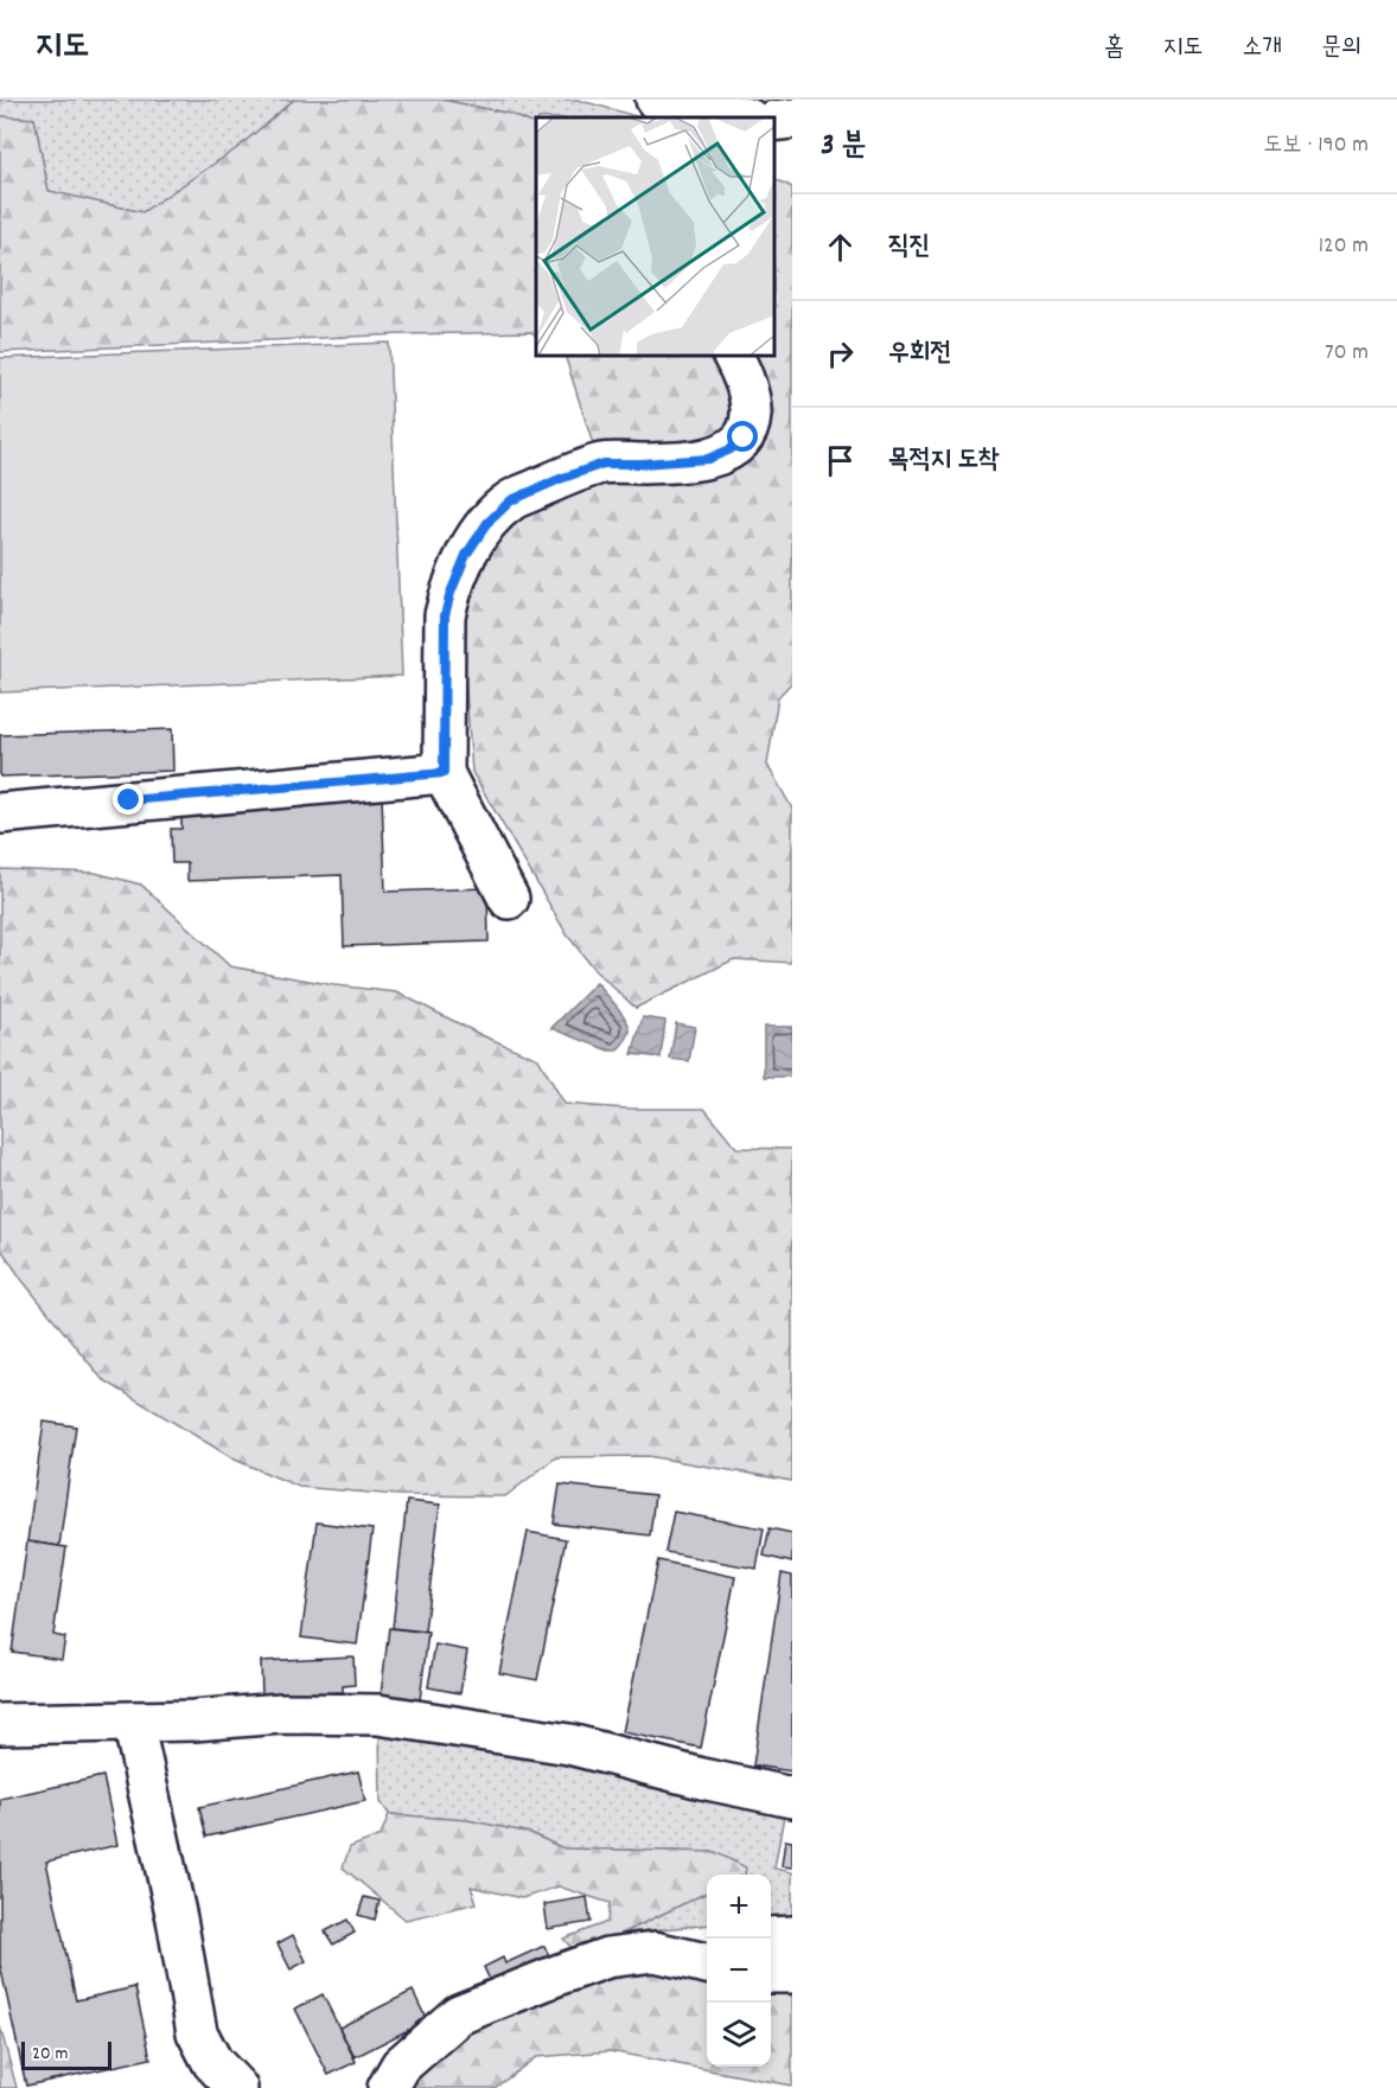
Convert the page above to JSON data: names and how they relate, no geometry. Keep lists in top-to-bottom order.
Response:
{
  "scale_bar": "20 m",
  "page": {
    "header": "지도",
    "nav": [
      "홈",
      "지도",
      "소개",
      "문의"
    ],
    "heading": ["3 분", "도보 · 190 m"],
    "list": [
      ["직진", "120 m"],
      ["우회전", "70 m"],
      "목적지 도착"
    ],
    "map_buttons": ["+", "−"],
    "scale": "20 m"
  }
}
